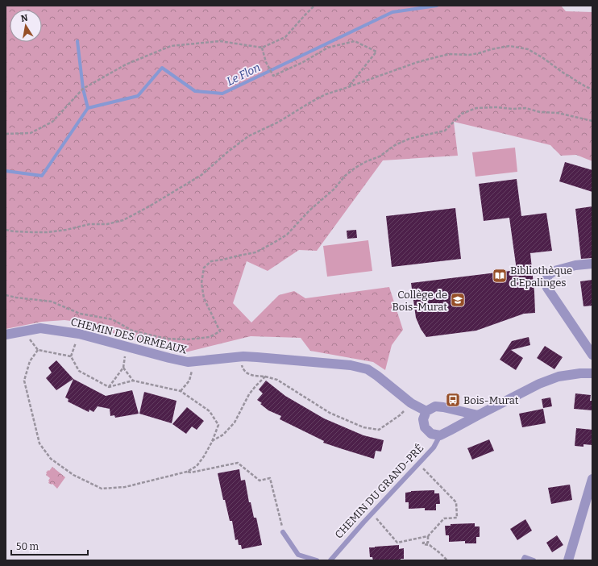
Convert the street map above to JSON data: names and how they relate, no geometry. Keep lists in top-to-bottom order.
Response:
{
  "streets": {
    "street": ["CHEMIN DES ORMEAUX", "CHEMIN DU GRAND-PRÉ"]
  },
  "crossings": [
    ["CHEMIN DES ORMEAUX", "CHEMIN DU GRAND-PRÉ"]
  ],
  "water": ["Le Flon"],
  "places": {
    "library": ["Bibliothèque d'Epalinges"],
    "school or university": ["Collège de Bois-Murat"],
    "bus stop": ["Bois-Murat"]
  },
  "scale_bar": "50 m",
  "north": "top"
}
